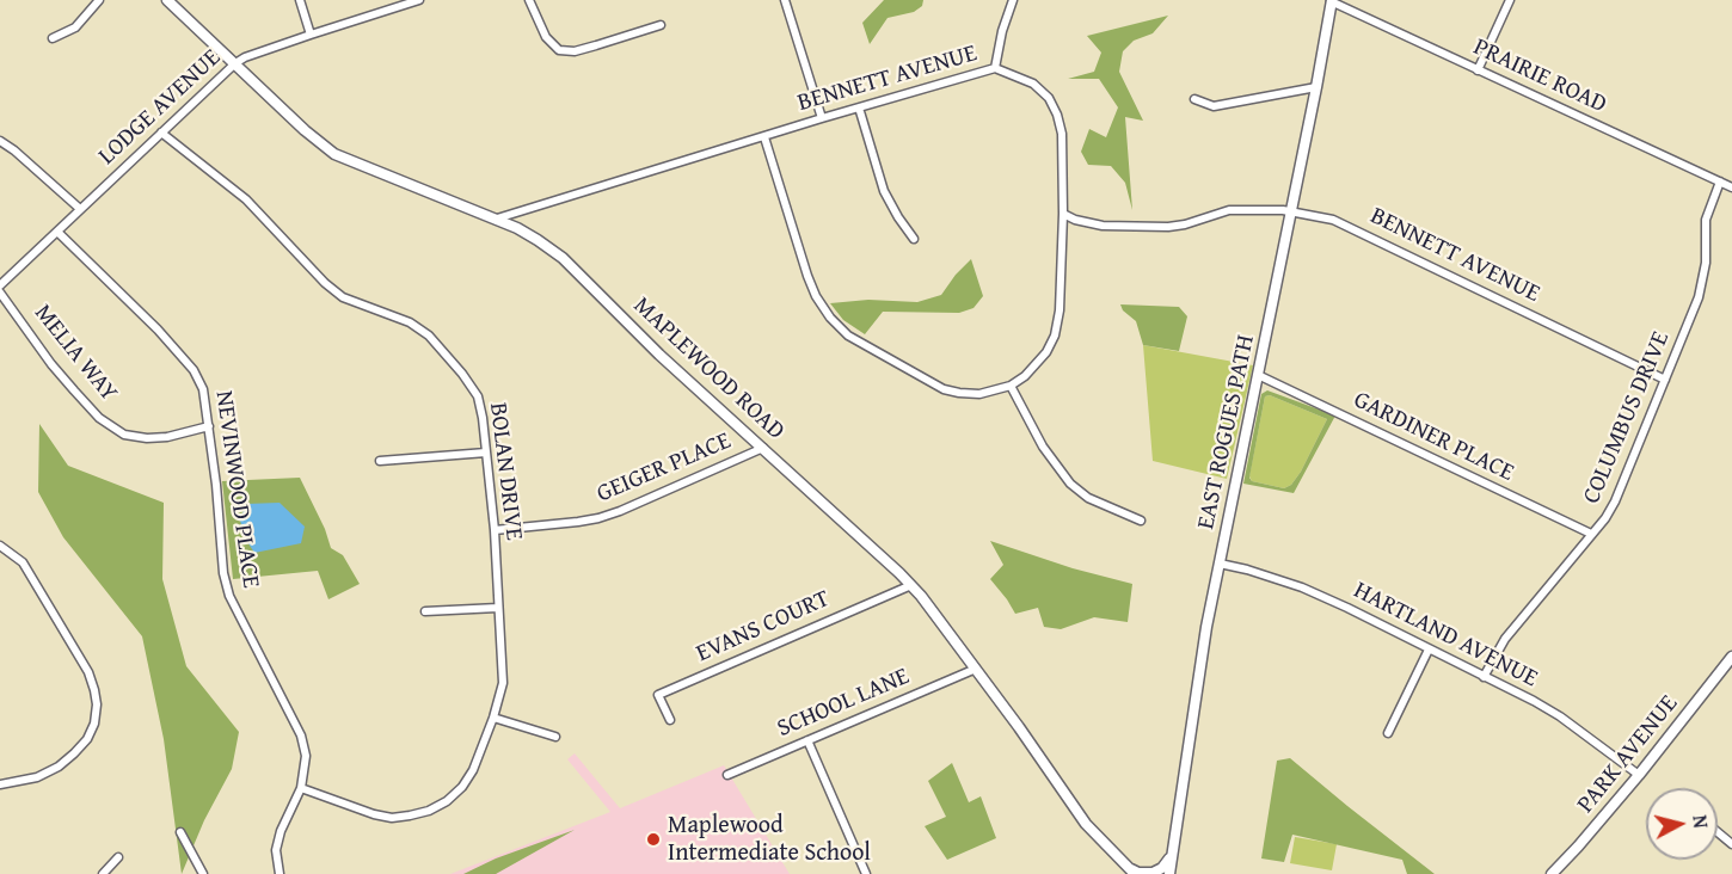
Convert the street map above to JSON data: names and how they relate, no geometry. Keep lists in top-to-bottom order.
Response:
{
  "streets": {
    "street": [
      "PRAIRIE ROAD",
      "BENNETT AVENUE",
      "LODGE AVENUE",
      "MELIA WAY",
      "MAPLEWOOD ROAD",
      "COLUMBUS DRIVE",
      "EAST ROGUES PATH",
      "GARDINER PLACE",
      "GEIGER PLACE",
      "BOLAN DRIVE",
      "NEVINWOOD PLACE",
      "EVANS COURT",
      "HARTLAND AVENUE",
      "SCHOOL LANE",
      "PARK AVENUE"
    ]
  },
  "crossings": [
    ["PRAIRIE ROAD", "COLUMBUS DRIVE"],
    ["PRAIRIE ROAD", "EAST ROGUES PATH"],
    ["BENNETT AVENUE", "MAPLEWOOD ROAD"],
    ["BENNETT AVENUE", "COLUMBUS DRIVE"],
    ["BENNETT AVENUE", "EAST ROGUES PATH"],
    ["LODGE AVENUE", "MAPLEWOOD ROAD"],
    ["LODGE AVENUE", "BOLAN DRIVE"],
    ["LODGE AVENUE", "NEVINWOOD PLACE"],
    ["MELIA WAY", "NEVINWOOD PLACE"],
    ["MAPLEWOOD ROAD", "GEIGER PLACE"],
    ["MAPLEWOOD ROAD", "EVANS COURT"],
    ["MAPLEWOOD ROAD", "SCHOOL LANE"],
    ["COLUMBUS DRIVE", "GARDINER PLACE"],
    ["COLUMBUS DRIVE", "HARTLAND AVENUE"],
    ["EAST ROGUES PATH", "GARDINER PLACE"],
    ["EAST ROGUES PATH", "HARTLAND AVENUE"],
    ["GEIGER PLACE", "BOLAN DRIVE"],
    ["BOLAN DRIVE", "NEVINWOOD PLACE"],
    ["HARTLAND AVENUE", "PARK AVENUE"]
  ],
  "places": ["Maplewood Intermediate School"],
  "north": "right"
}
